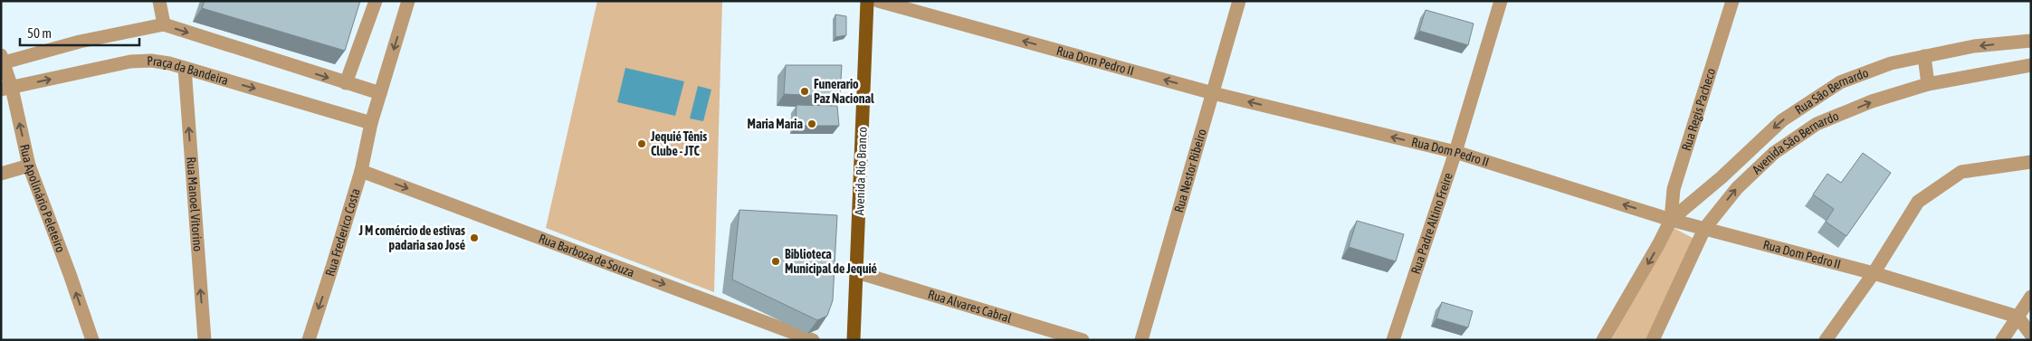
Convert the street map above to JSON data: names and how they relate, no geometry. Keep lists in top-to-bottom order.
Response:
{
  "streets": {
    "main road": ["Avenida Rio Branco"],
    "street": [
      "Rua Dom Pedro II",
      "Praça da Bandeira",
      "Rua São Bernardo",
      "Rua Regis Pacheco",
      "Avenida São Bernardo",
      "Rua Nestor Ribeiro",
      "Rua Apolinário Peleteiro",
      "Rua Manoel Vitorino",
      "Rua Padre Altino Freire",
      "Rua Frederico Costa",
      "Rua Barboza de Souza",
      "Rua Alvares Cabral"
    ]
  },
  "crossings": [
    ["Rua Dom Pedro II", "Rua São Bernardo"],
    ["Rua Dom Pedro II", "Rua Regis Pacheco"],
    ["Rua Dom Pedro II", "Avenida São Bernardo"],
    ["Rua Dom Pedro II", "Rua Nestor Ribeiro"],
    ["Rua Dom Pedro II", "Rua Padre Altino Freire"],
    ["Praça da Bandeira", "Rua Apolinário Peleteiro"],
    ["Praça da Bandeira", "Rua Manoel Vitorino"],
    ["Praça da Bandeira", "Rua Frederico Costa"],
    ["Rua São Bernardo", "Rua Regis Pacheco"],
    ["Avenida Rio Branco", "Rua Alvares Cabral"],
    ["Rua Frederico Costa", "Rua Barboza de Souza"]
  ],
  "one_way": [
    "Rua Dom Pedro II",
    "Rua São Bernardo",
    "Avenida São Bernardo",
    "Rua Apolinário Peleteiro",
    "Rua Manoel Vitorino",
    "Rua Barboza de Souza"
  ],
  "places": [
    "Funerario Paz Nacional",
    "Maria Maria",
    "Jequié Tênis Clube - JTC",
    "J M comércio de estivas padaria sao José",
    "Biblioteca Municipal de Jequié"
  ],
  "scale_bar": "50 m"
}
